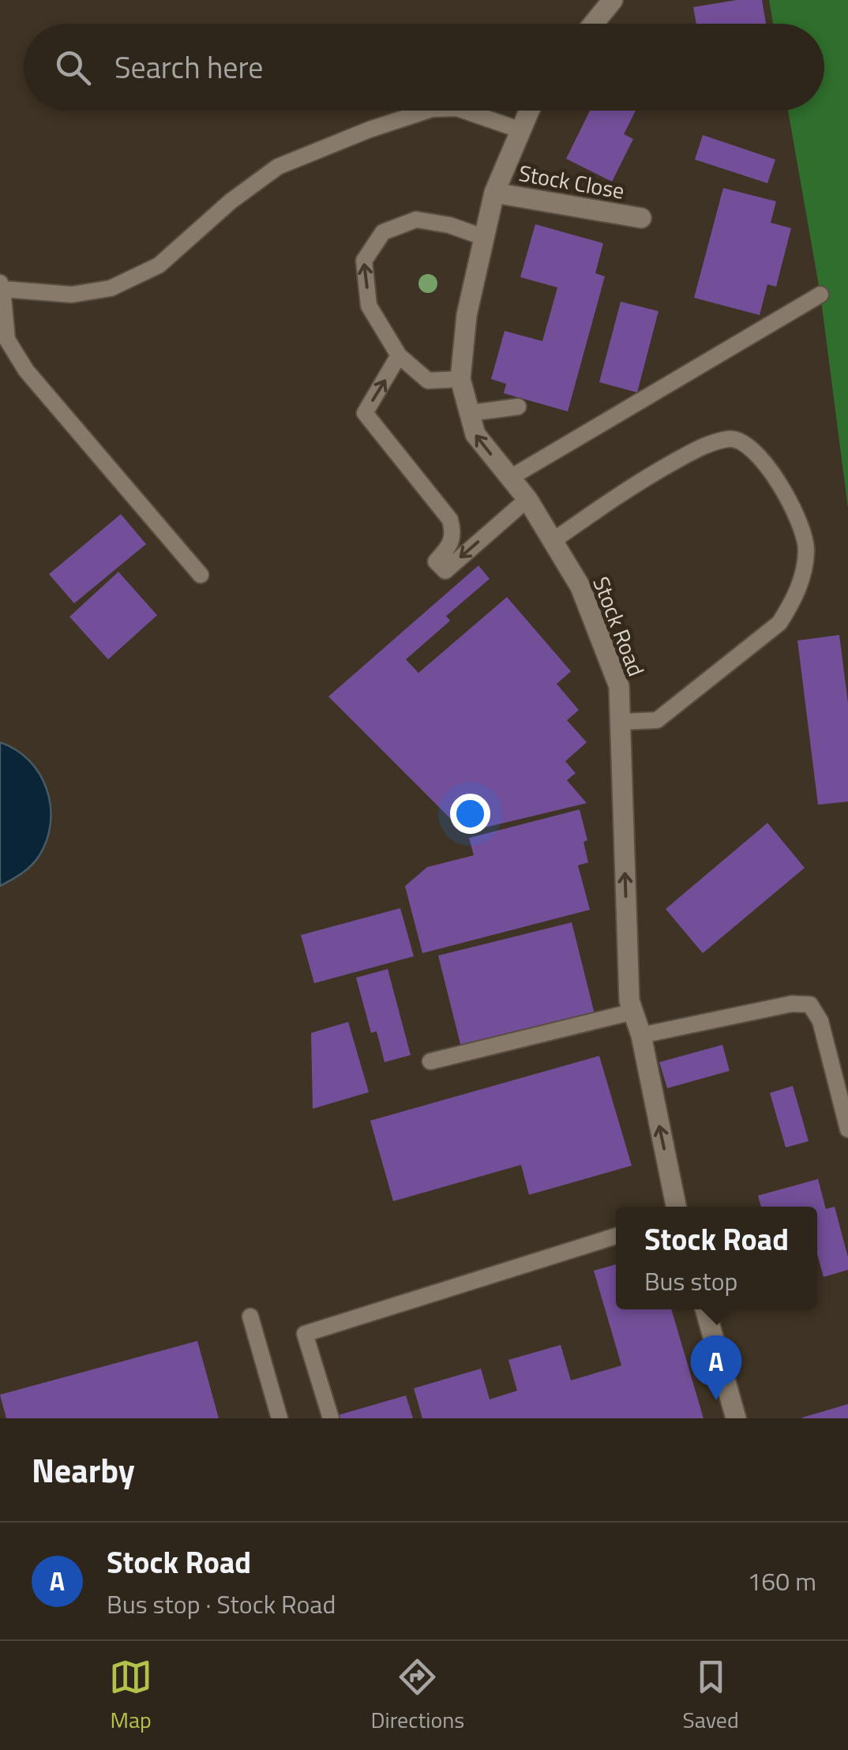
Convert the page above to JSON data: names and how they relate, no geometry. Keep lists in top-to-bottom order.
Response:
{
  "streets": {
    "street": ["Stock Close", "Stock Road"]
  },
  "crossings": [
    ["Stock Close", "Stock Road"]
  ],
  "one_way": ["Stock Road"],
  "page": {
    "search": "Search here",
    "popup": ["Stock Road", "Bus stop"],
    "pins": "A",
    "heading": "Nearby",
    "list": [
      {
        "mark": "A",
        "name": "Stock Road",
        "note": "Bus stop · Stock Road",
        "value": "160 m"
      }
    ],
    "nav": ["Map", "Directions", "Saved"]
  }
}
